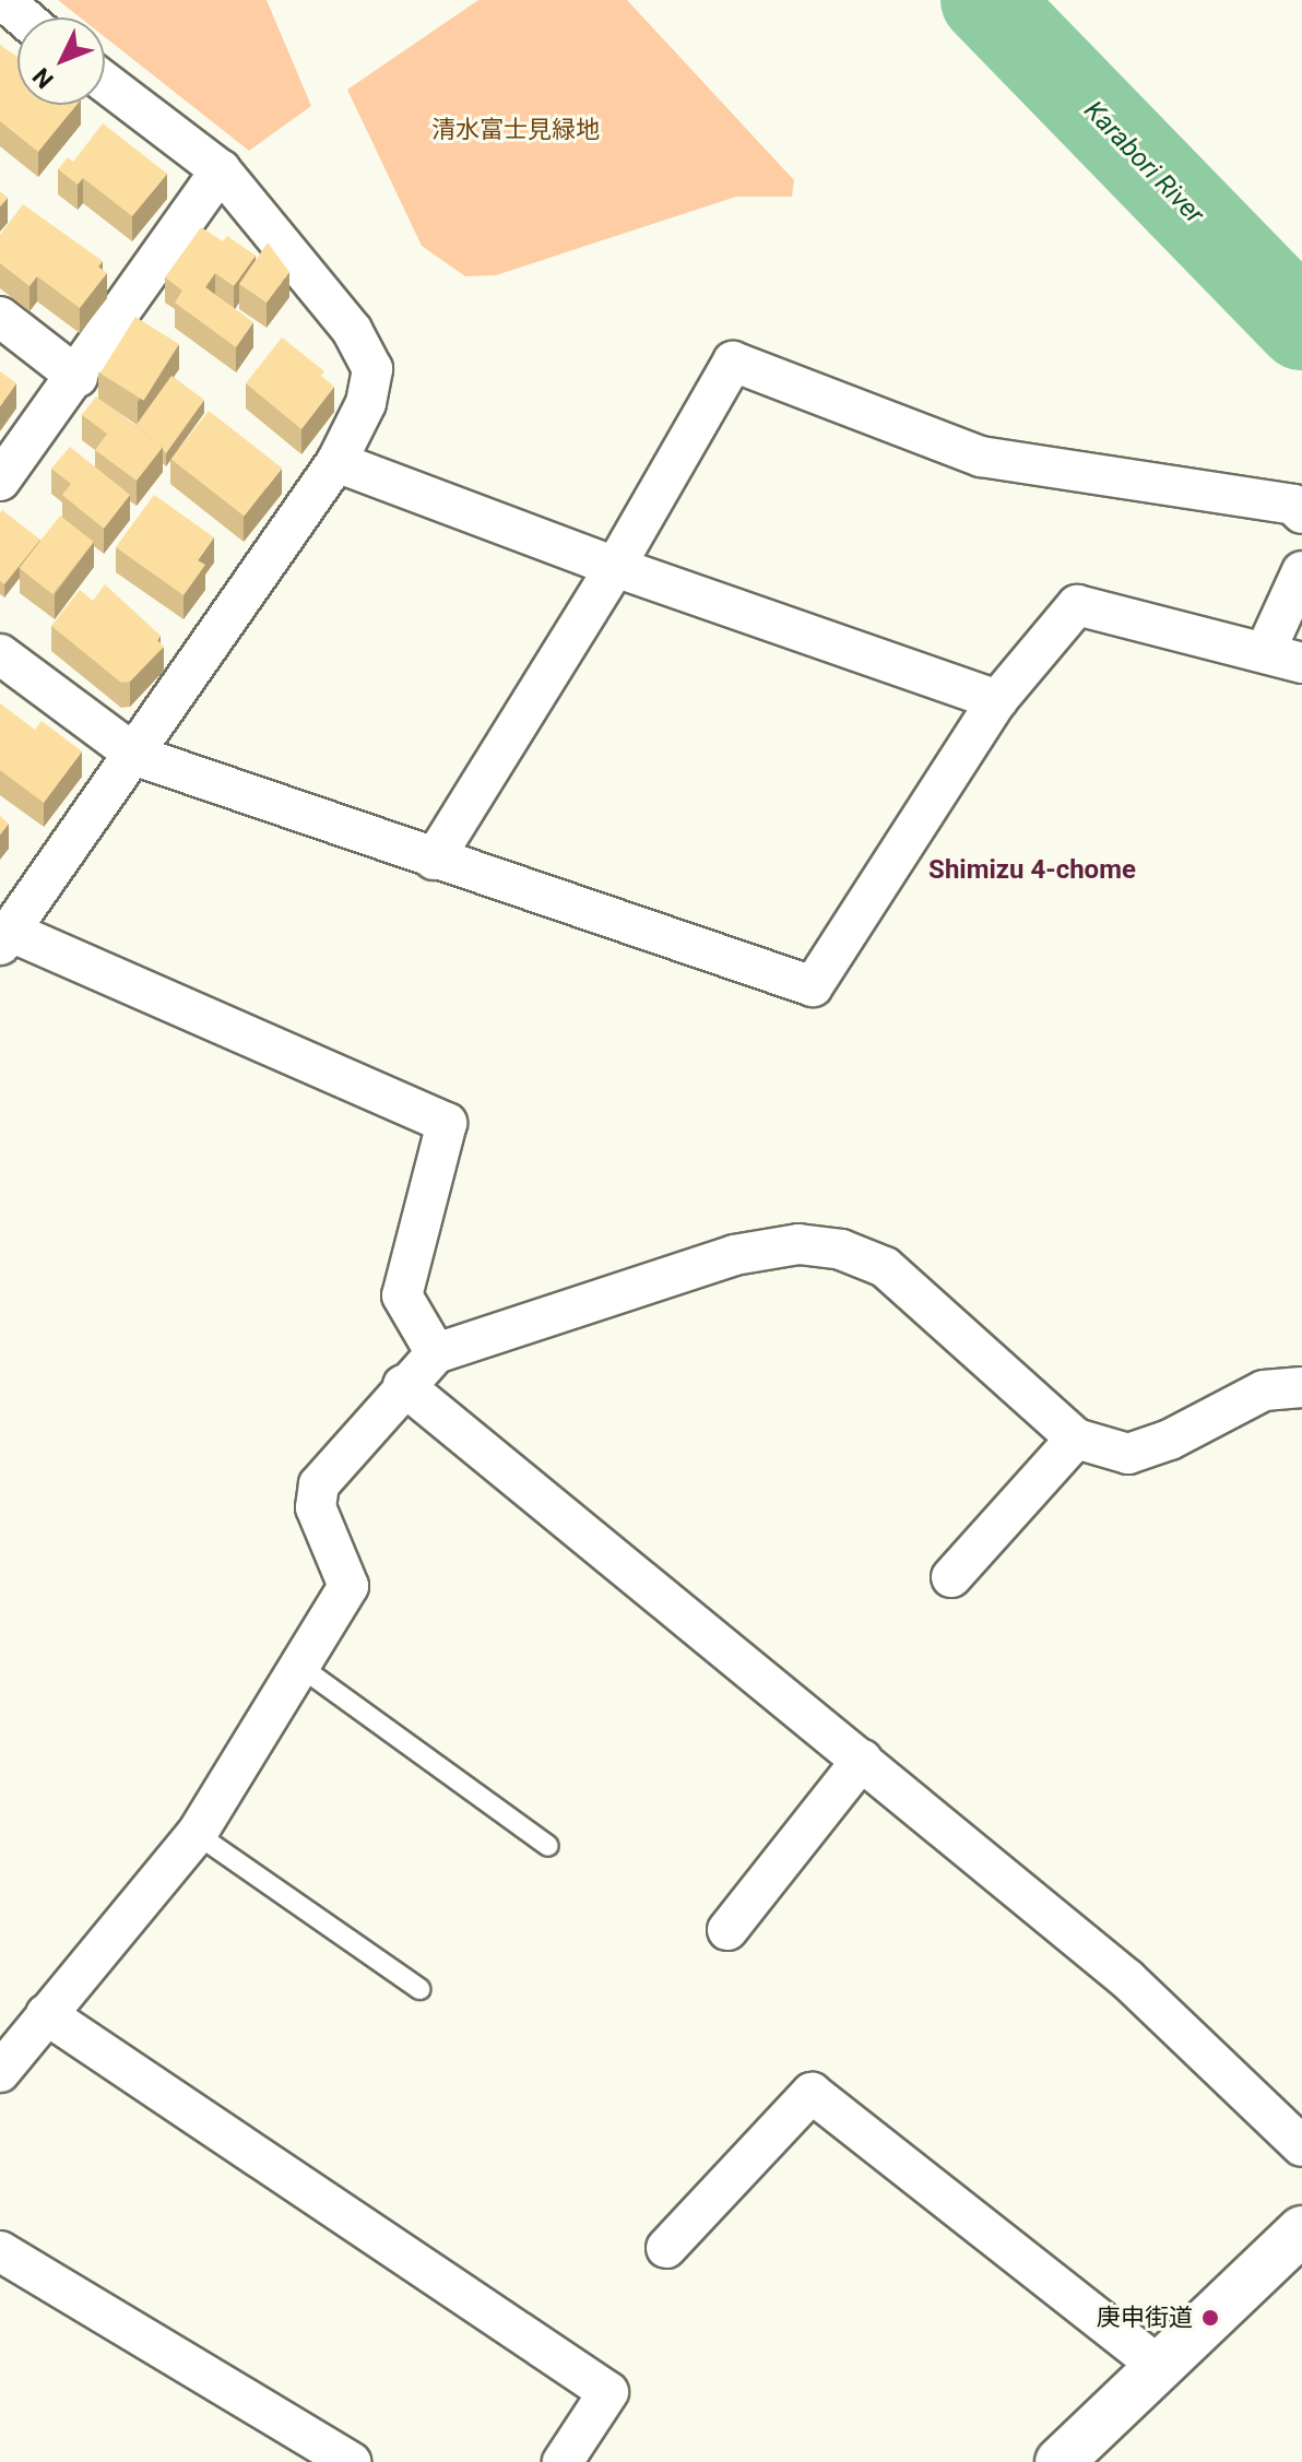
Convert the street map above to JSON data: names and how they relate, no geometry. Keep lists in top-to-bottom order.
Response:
{
  "districts": ["Shimizu 4-chome"],
  "water": ["Karabori River"],
  "parks": ["清水富士見緑地"],
  "places": ["庚申街道"],
  "north": "bottom left"
}
